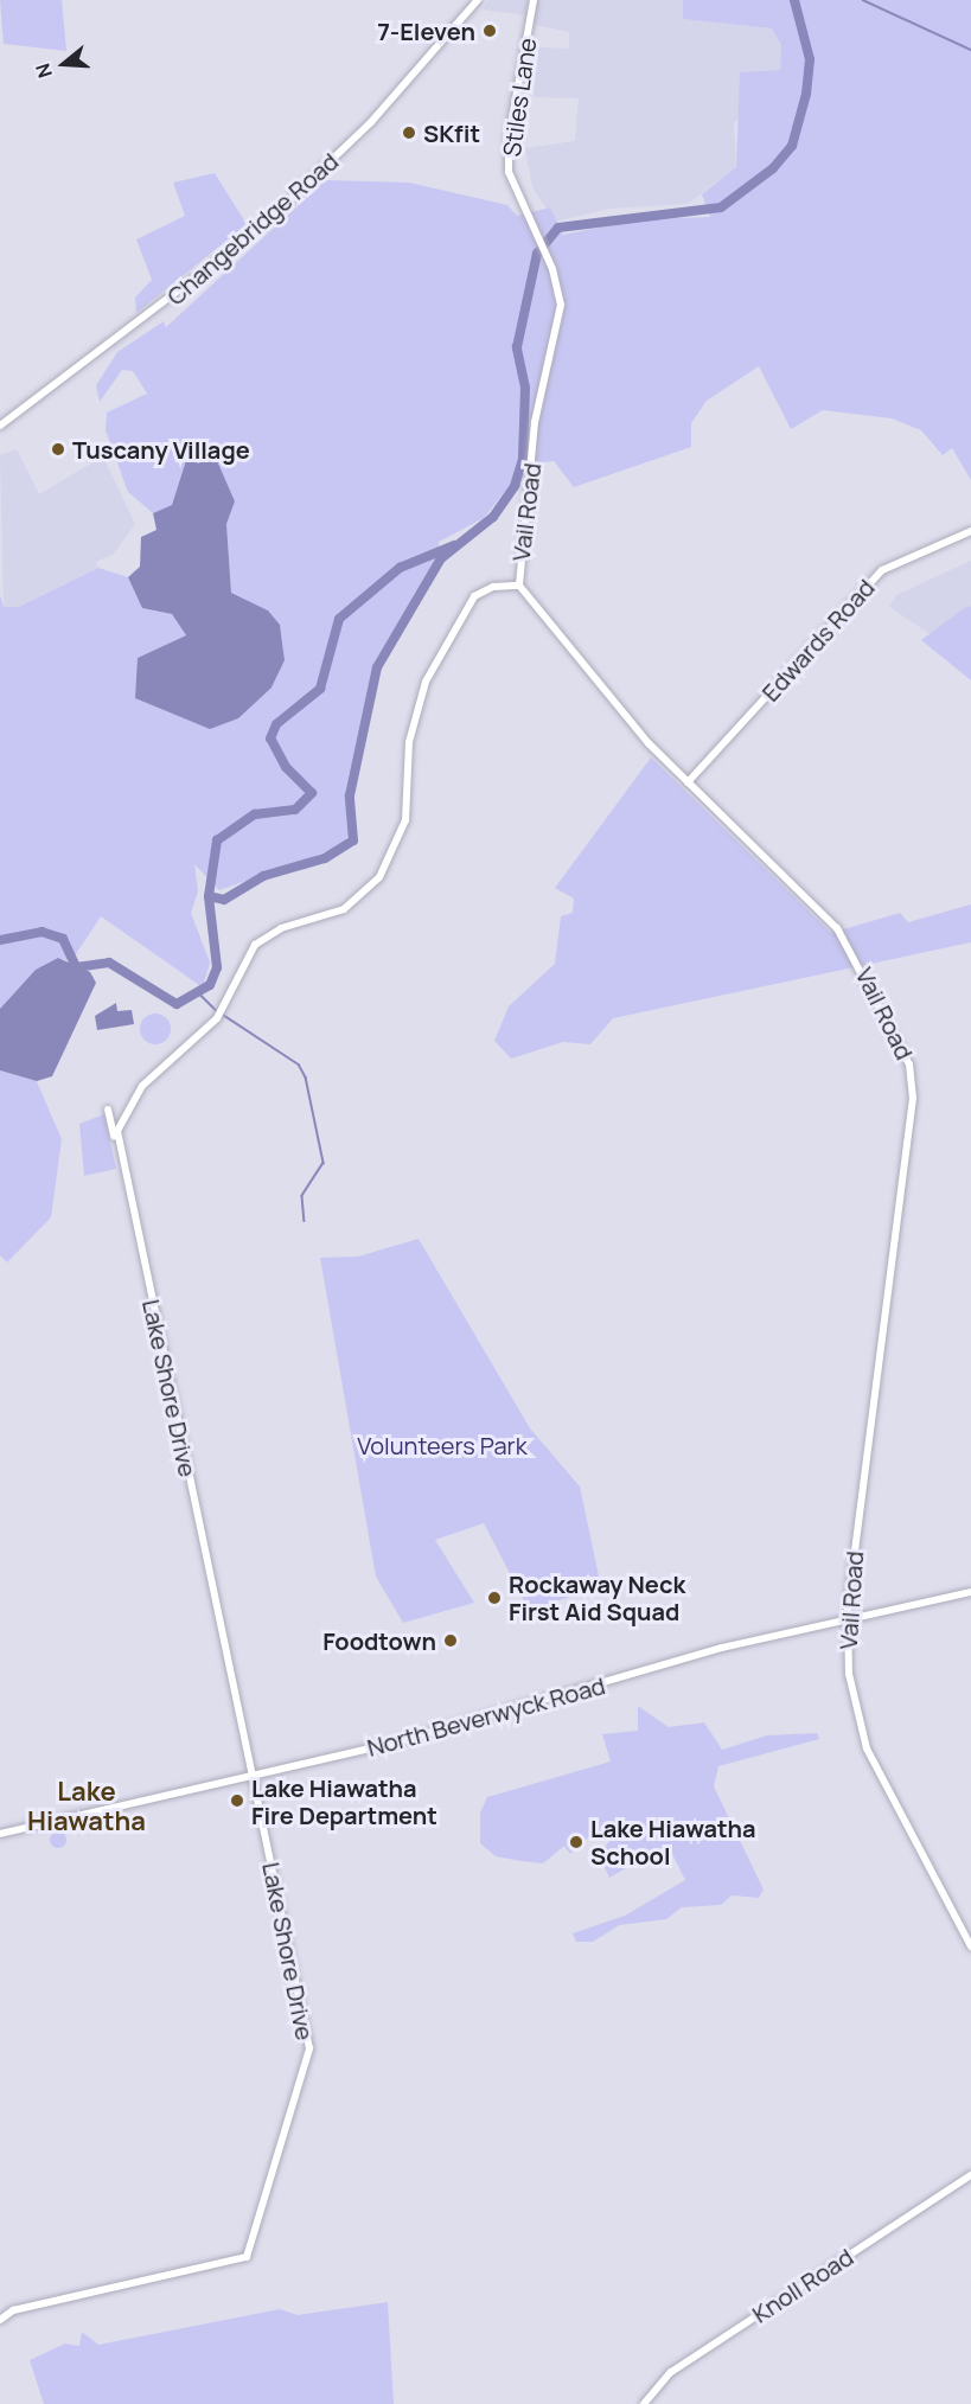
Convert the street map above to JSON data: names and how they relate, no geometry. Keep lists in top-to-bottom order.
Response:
{
  "streets": {
    "street": [
      "Stiles Lane",
      "Changebridge Road",
      "Vail Road",
      "Edwards Road",
      "Lake Shore Drive",
      "North Beverwyck Road",
      "Knoll Road"
    ]
  },
  "crossings": [
    ["Stiles Lane", "Vail Road"],
    ["Vail Road", "Edwards Road"],
    ["Vail Road", "North Beverwyck Road"],
    ["Lake Shore Drive", "North Beverwyck Road"]
  ],
  "districts": ["Lake Hiawatha"],
  "parks": ["Volunteers Park"],
  "places": [
    "7-Eleven",
    "SKfit",
    "Tuscany Village",
    "Rockaway Neck First Aid Squad",
    "Foodtown",
    "Lake Hiawatha Fire Department",
    "Lake Hiawatha School"
  ],
  "north": "left"
}
